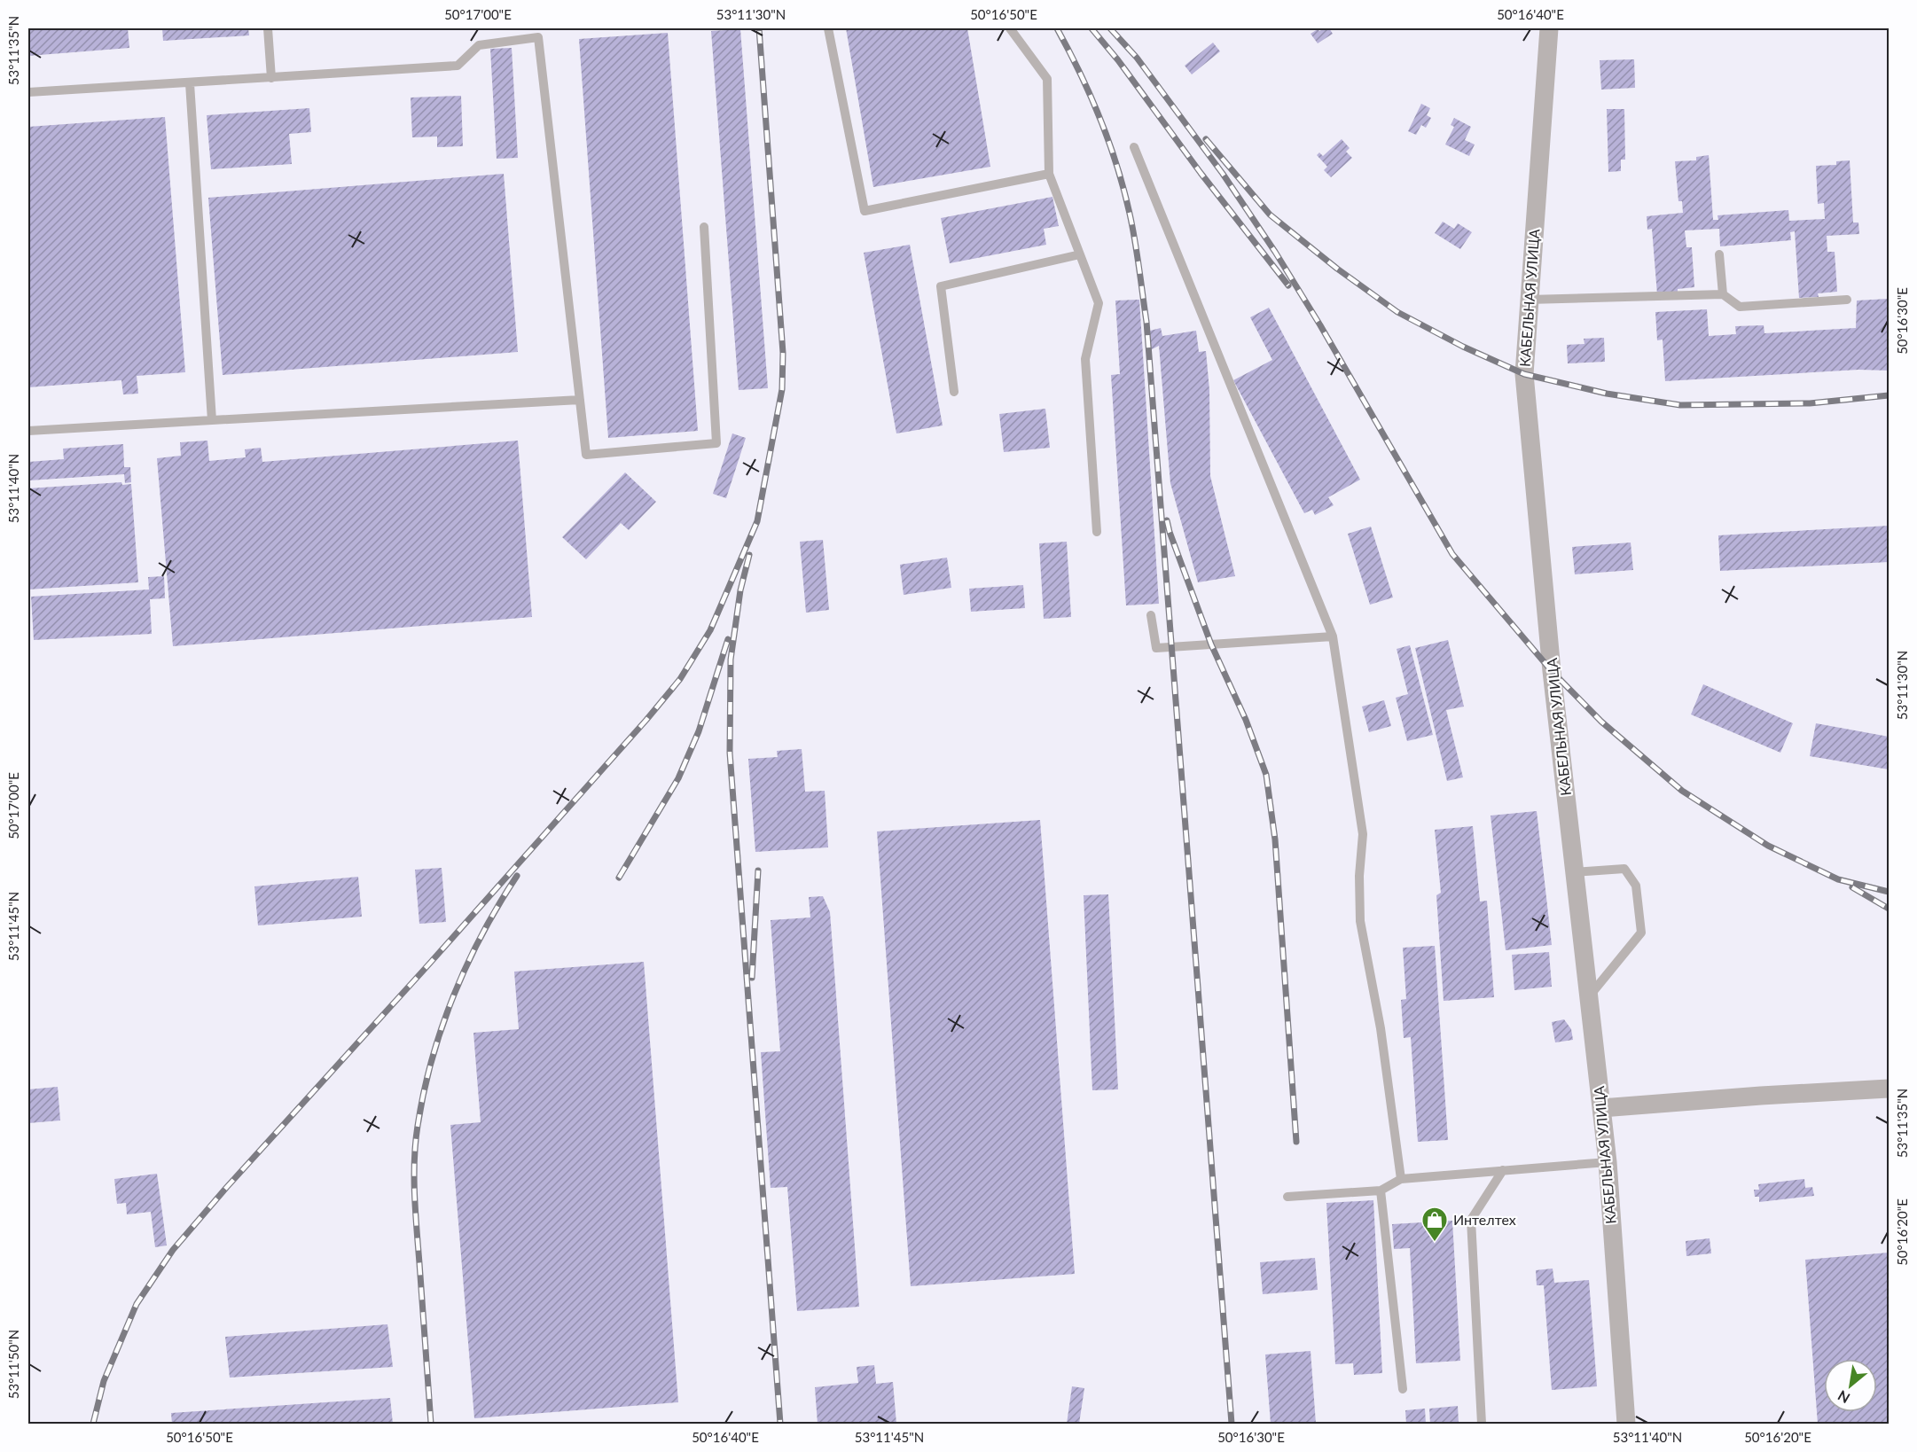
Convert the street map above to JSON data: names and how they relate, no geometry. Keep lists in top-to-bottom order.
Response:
{
  "streets": {
    "street": ["КАБЕЛЬНАЯ УЛИЦА"]
  },
  "places": {
    "shop": ["Интелтех"]
  },
  "north": "bottom left",
  "coordinates": [
    "50°17'00\"E",
    "53°11'30\"N",
    "50°16'50\"E",
    "50°16'40\"E",
    "53°11'35\"N",
    "50°16'30\"E",
    "53°11'40\"N",
    "53°11'45\"N",
    "50°16'20\"E",
    "53°11'50\"N"
  ]
}
